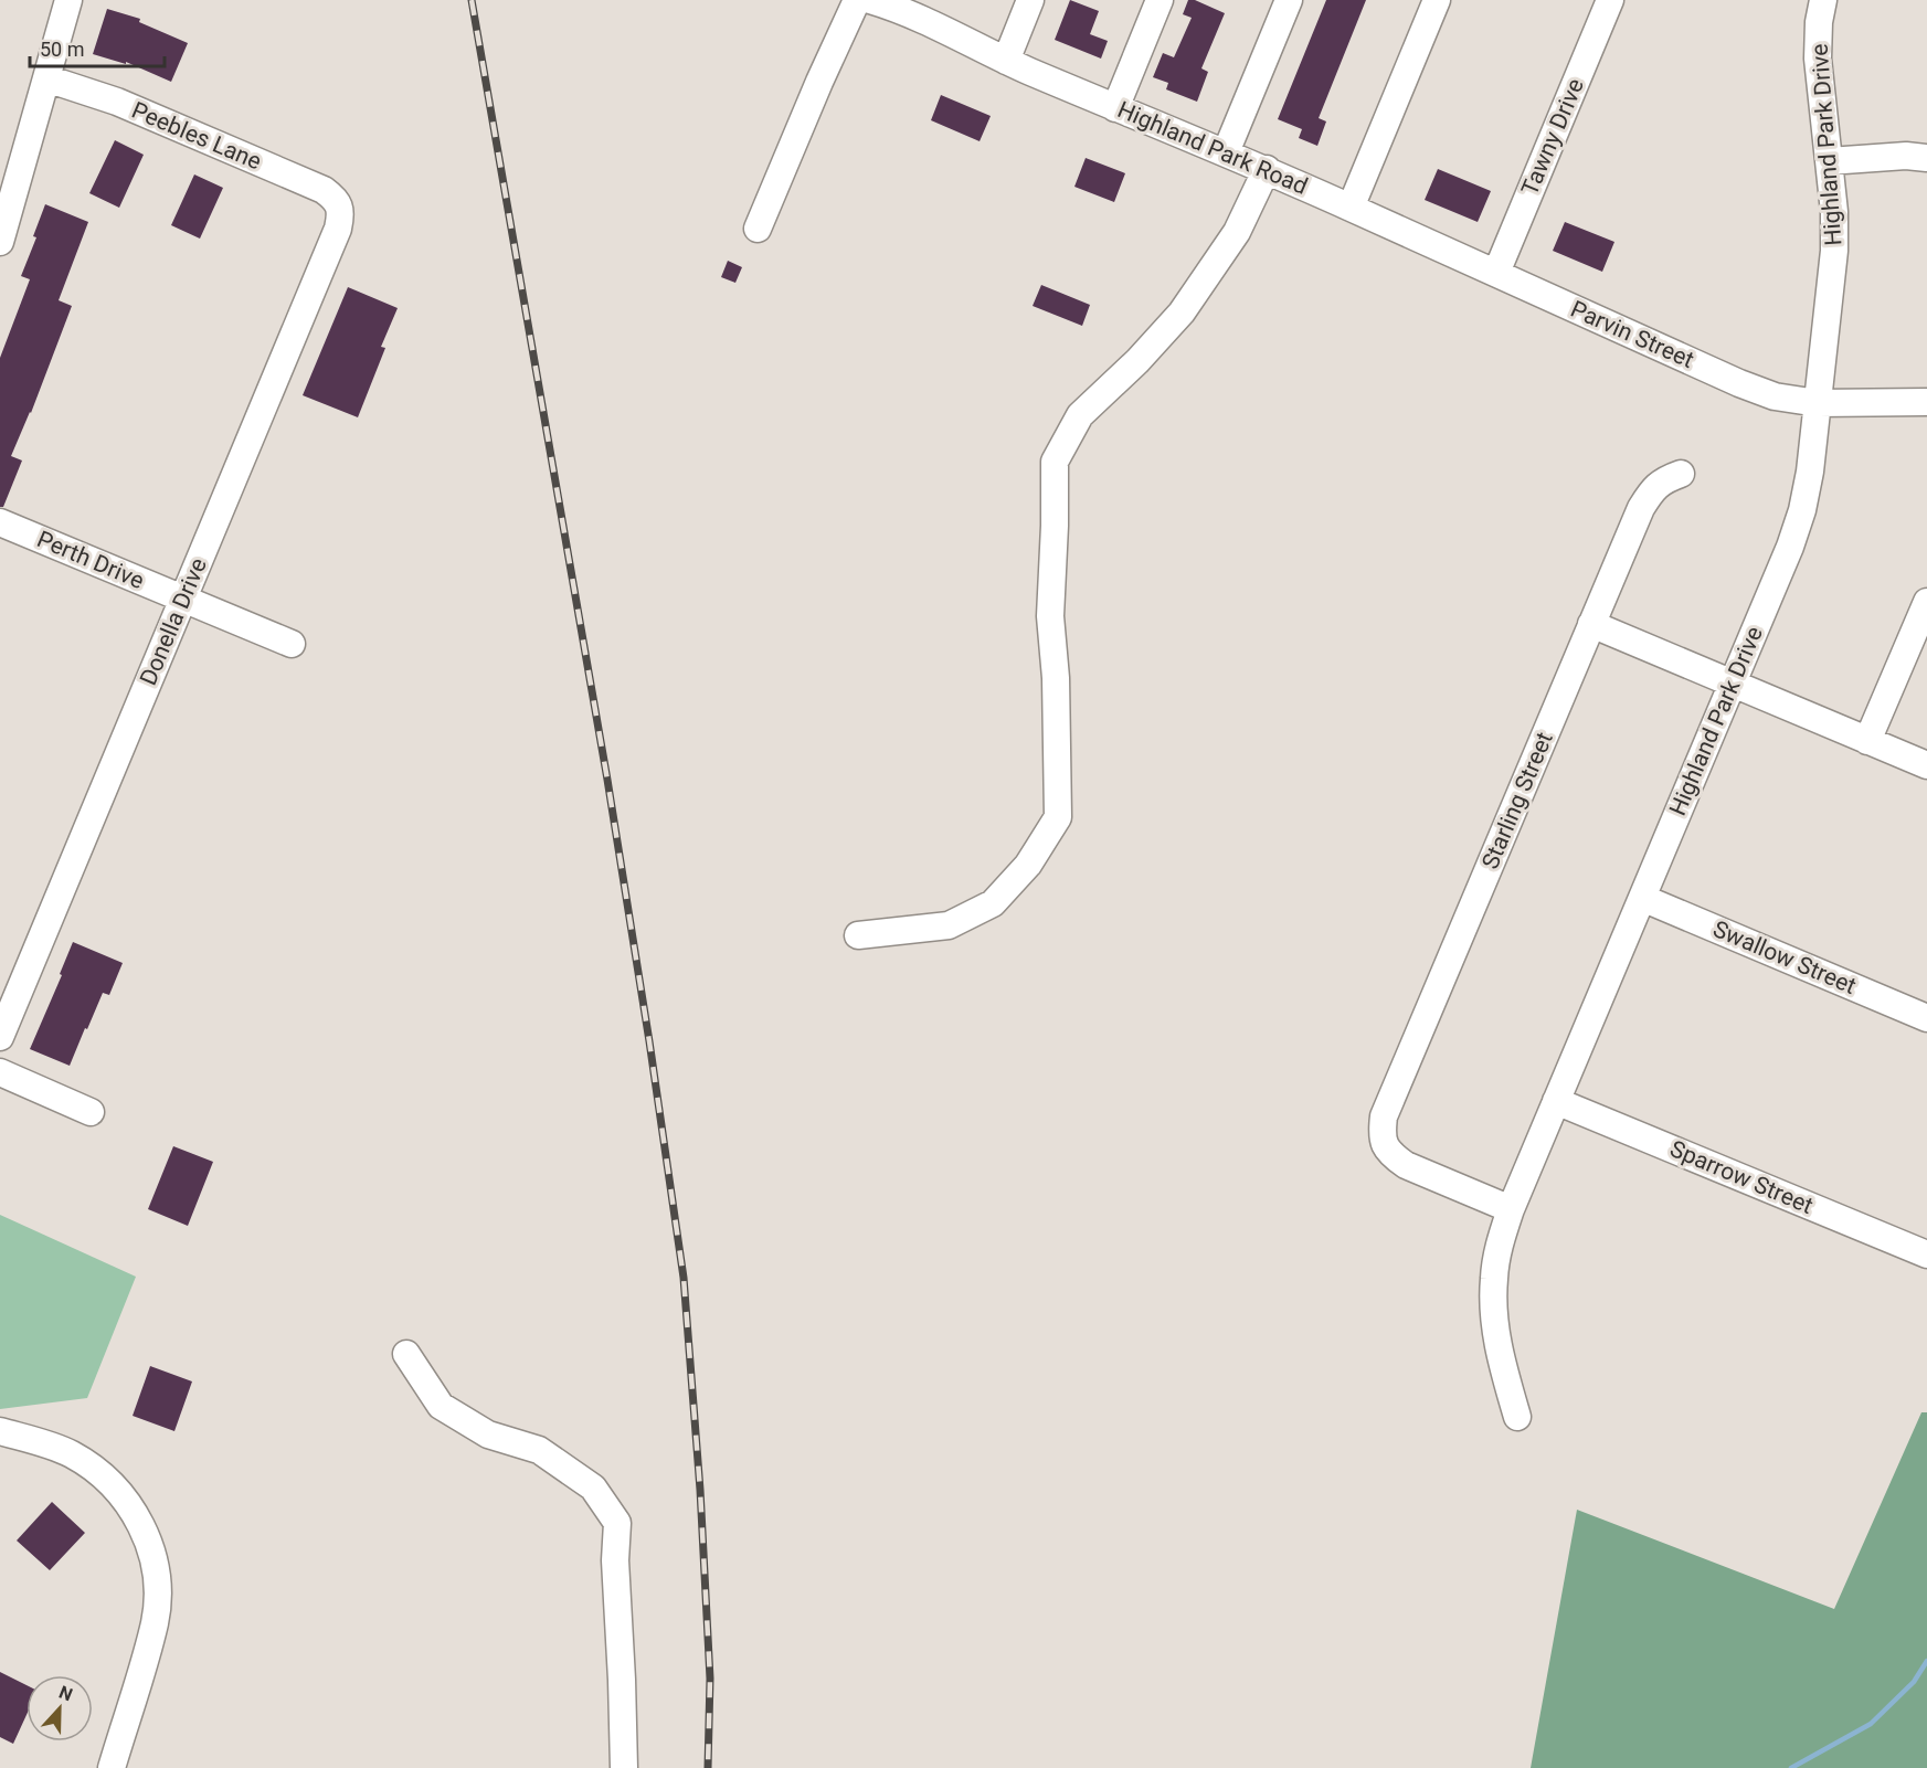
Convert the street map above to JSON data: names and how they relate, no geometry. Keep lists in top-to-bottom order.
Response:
{
  "streets": {
    "street": [
      "Peebles Lane",
      "Tawny Drive",
      "Highland Park Drive",
      "Highland Park Road",
      "Parvin Street",
      "Perth Drive",
      "Donella Drive",
      "Starling Street",
      "Swallow Street",
      "Sparrow Street"
    ]
  },
  "crossings": [
    ["Peebles Lane", "Donella Drive"],
    ["Tawny Drive", "Parvin Street"],
    ["Highland Park Drive", "Parvin Street"],
    ["Highland Park Drive", "Starling Street"],
    ["Highland Park Drive", "Swallow Street"],
    ["Highland Park Drive", "Sparrow Street"],
    ["Highland Park Road", "Parvin Street"],
    ["Perth Drive", "Donella Drive"]
  ],
  "scale_bar": "50 m",
  "north": "top"
}
